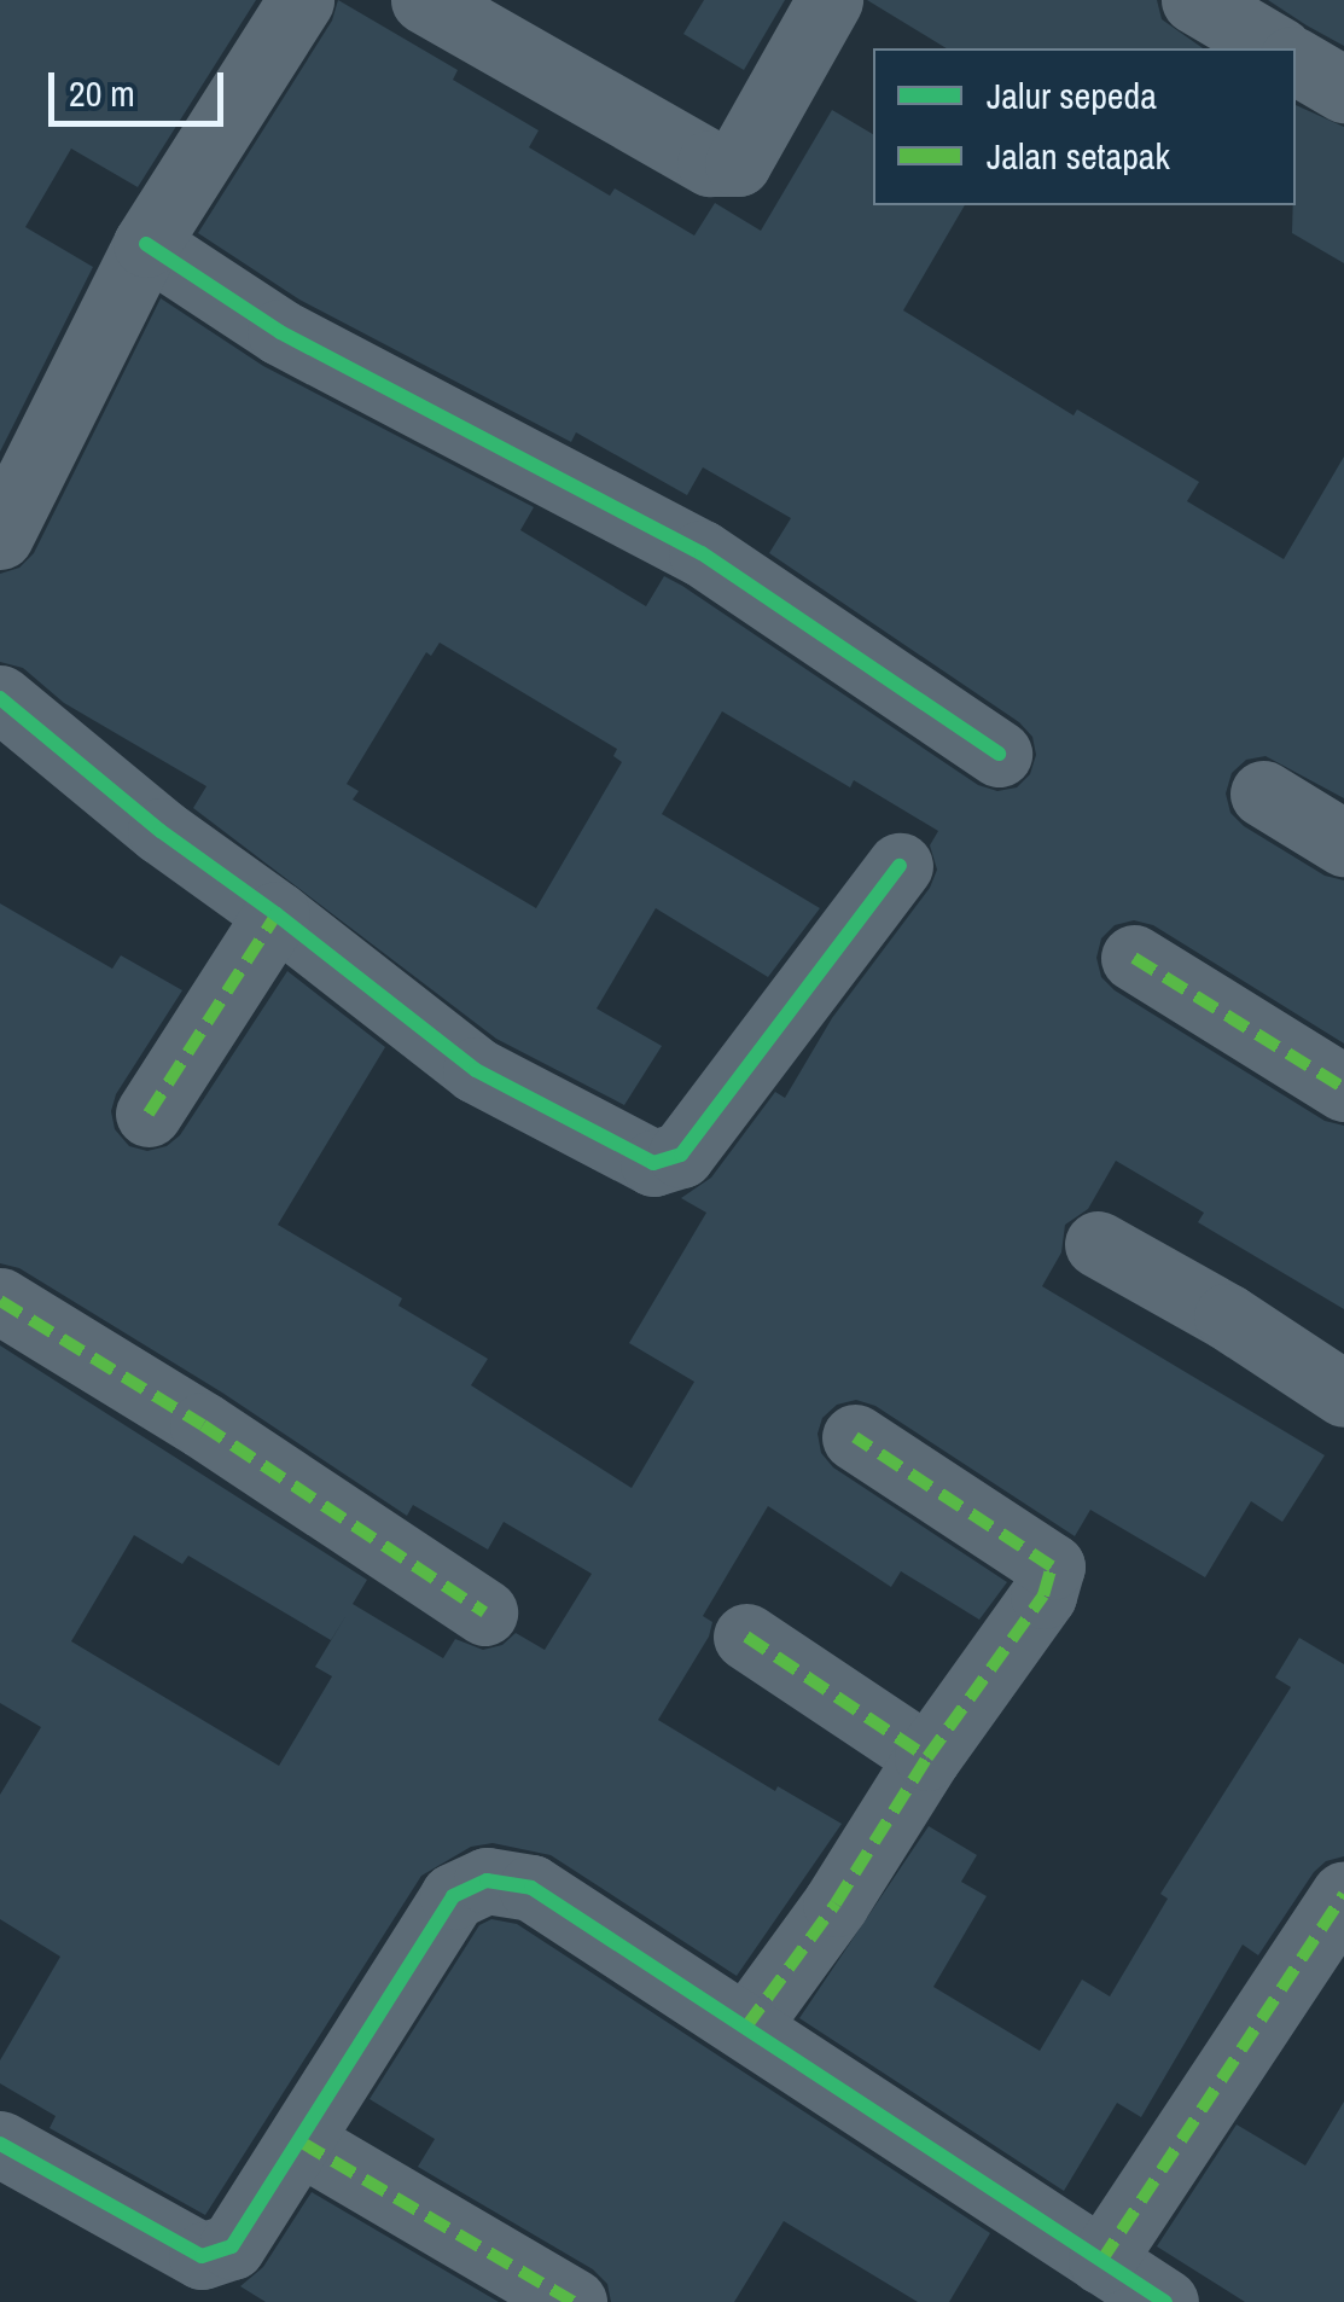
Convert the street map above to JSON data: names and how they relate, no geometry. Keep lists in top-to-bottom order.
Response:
{
  "legend": ["Jalur sepeda", "Jalan setapak"],
  "scale_bar": "20 m"
}
